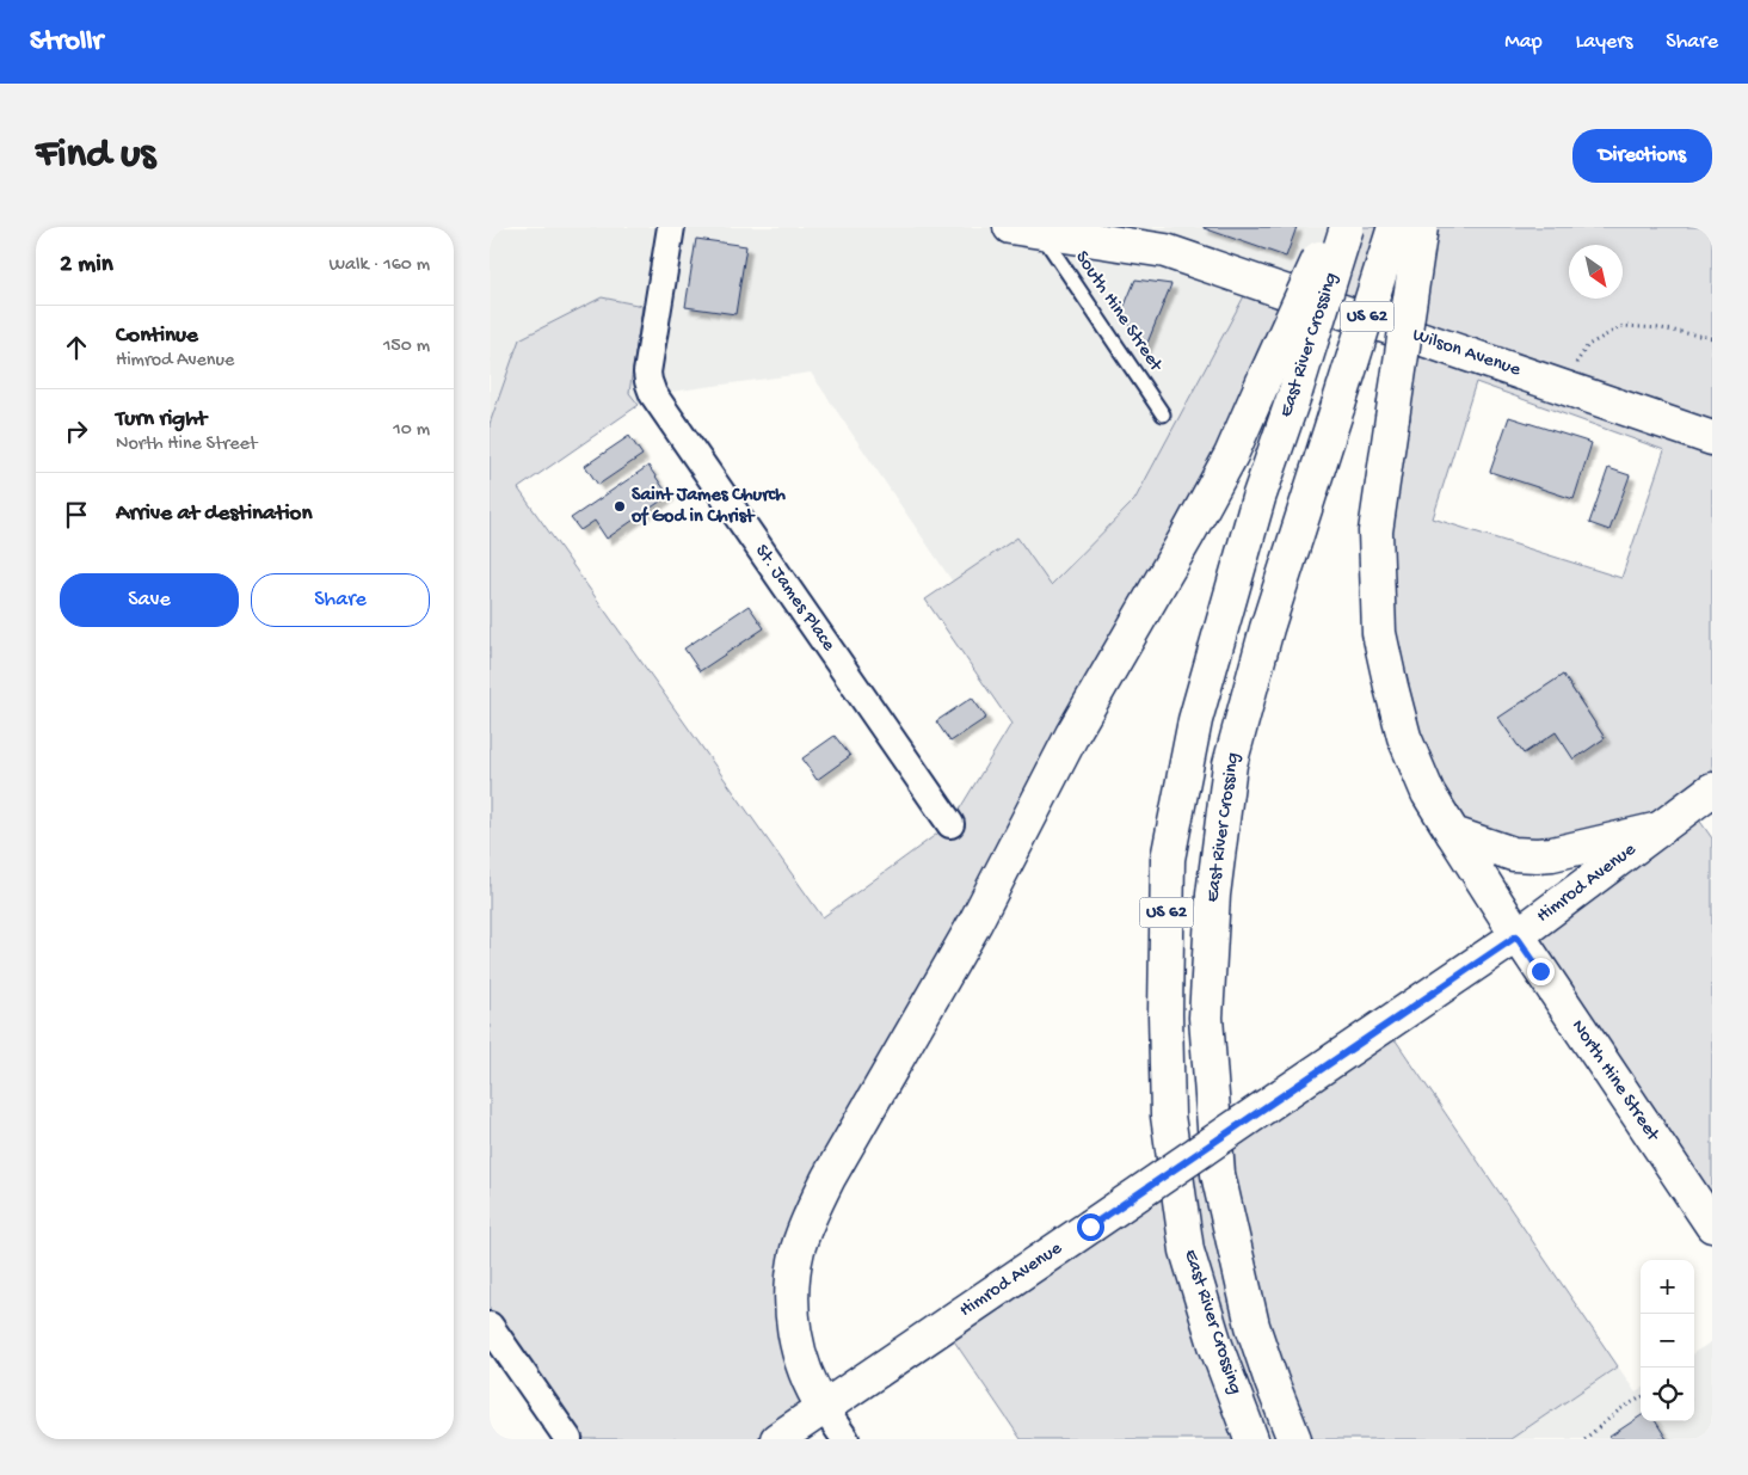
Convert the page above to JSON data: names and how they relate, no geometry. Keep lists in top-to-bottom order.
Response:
{
  "streets": {
    "main road": [
      "US 62",
      "East River Crossing",
      "Wilson Avenue",
      "Himrod Avenue",
      "North Hine Street"
    ],
    "street": ["St. James Place"],
    "lane": ["South Hine Street"]
  },
  "crossings": [
    ["South Hine Street", "Wilson Avenue"],
    ["Himrod Avenue", "North Hine Street"]
  ],
  "places": ["Saint James Church of God in Christ"],
  "north": "bottom right",
  "page": {
    "header": "Strollr",
    "nav": ["Map", "Layers", "Share"],
    "buttons": [
      "Directions",
      ["Save", "Share"]
    ],
    "title": "Find us",
    "heading": ["2 min", "Walk · 160 m"],
    "list": [
      ["Continue", "Himrod Avenue", "150 m"],
      ["Turn right", "North Hine Street", "10 m"],
      "Arrive at destination"
    ],
    "map_buttons": ["+", "−"]
  }
}
